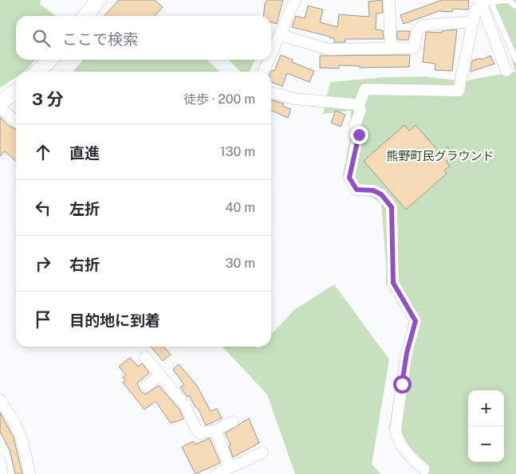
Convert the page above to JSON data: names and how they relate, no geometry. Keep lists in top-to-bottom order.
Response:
{
  "parks": ["熊野町民グラウンド"],
  "page": {
    "search": "ここで検索",
    "heading": ["3 分", "徒歩 · 200 m"],
    "list": [
      ["直進", "130 m"],
      ["左折", "40 m"],
      ["右折", "30 m"],
      "目的地に到着"
    ],
    "map_buttons": ["+", "−"]
  }
}
